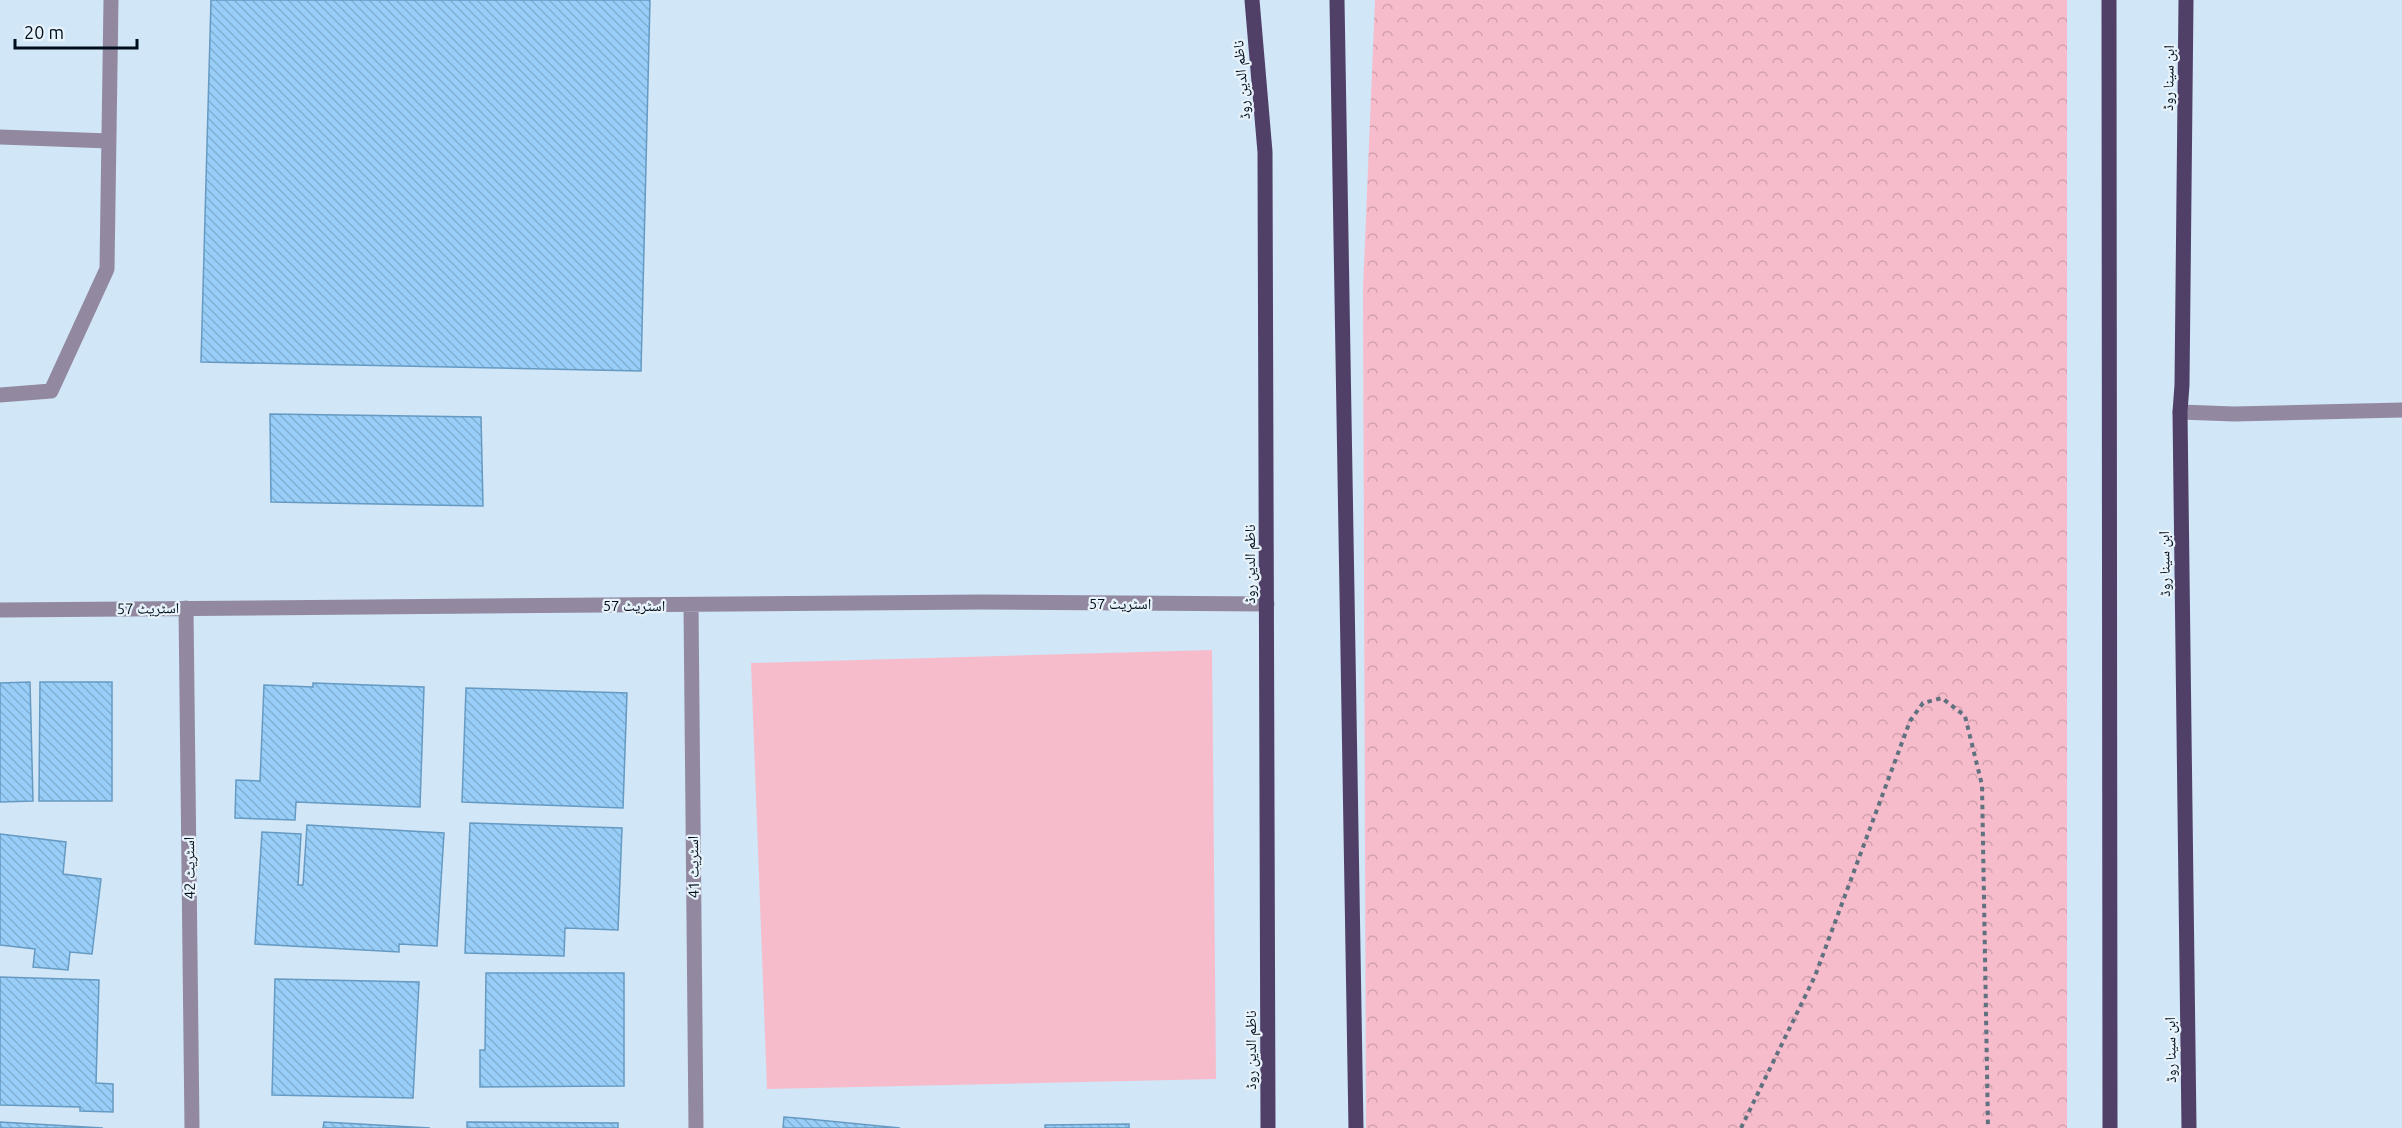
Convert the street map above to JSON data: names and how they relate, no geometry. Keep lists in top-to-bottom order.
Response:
{
  "streets": {
    "main road": ["ابن سینا روڈ", "ناظم الدین روڈ"],
    "street": ["اسٹریٹ 57", "اسٹریٹ 41", "اسٹریٹ 42"]
  },
  "crossings": [
    ["ناظم الدین روڈ", "اسٹریٹ 57"],
    ["اسٹریٹ 57", "اسٹریٹ 41"],
    ["اسٹریٹ 57", "اسٹریٹ 42"]
  ],
  "scale_bar": "20 m"
}
